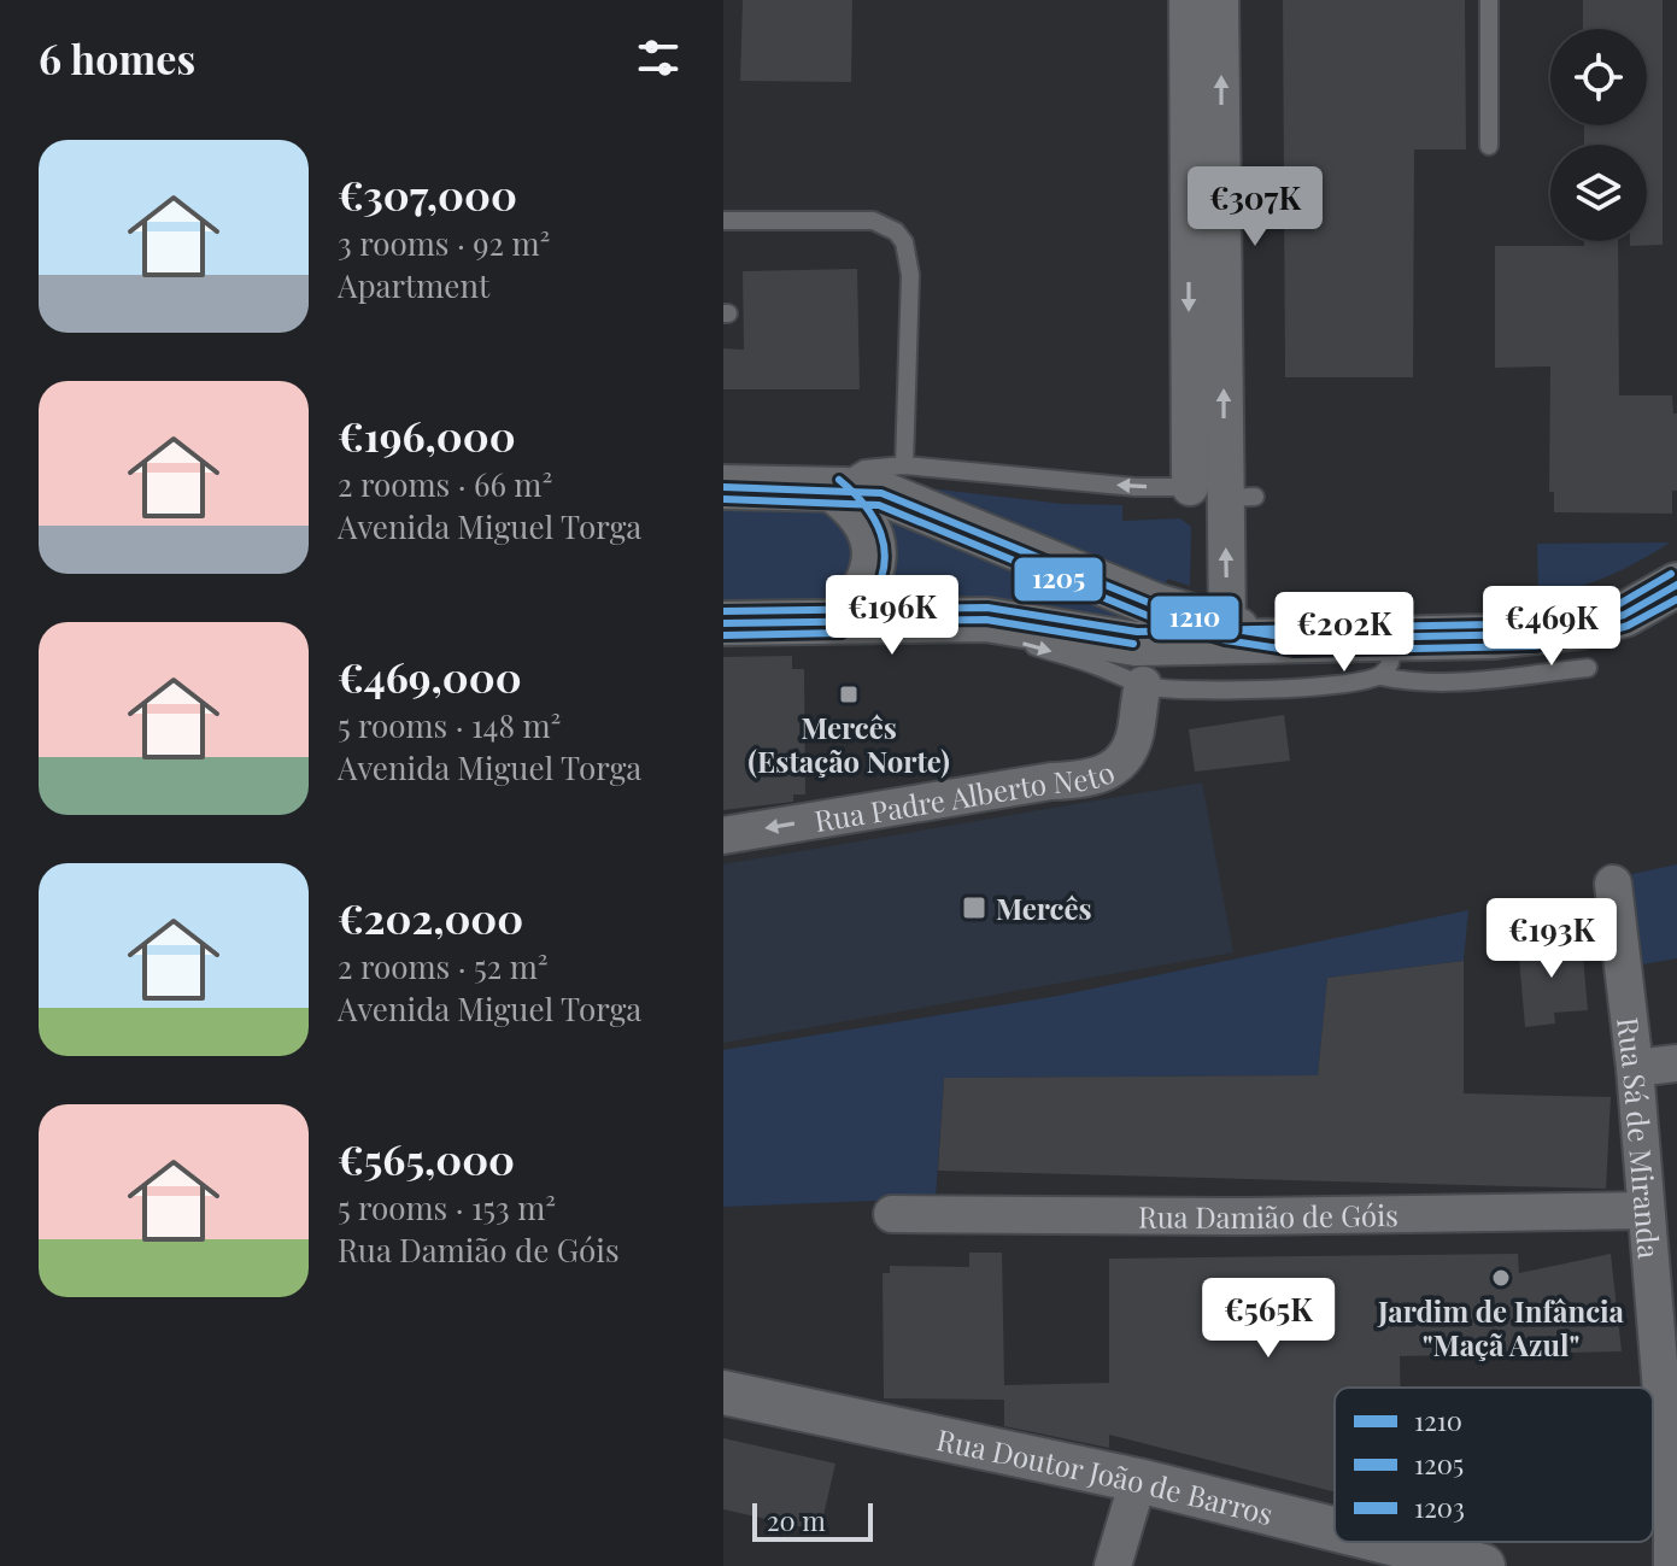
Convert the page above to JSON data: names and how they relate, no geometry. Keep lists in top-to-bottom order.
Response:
{
  "streets": {
    "street": [
      "Rua Padre Alberto Neto",
      "Rua Sá de Miranda",
      "Rua Damião de Góis",
      "Rua Doutor João de Barros"
    ]
  },
  "crossings": [
    ["Rua Sá de Miranda", "Rua Damião de Góis"]
  ],
  "one_way": ["Rua Padre Alberto Neto"],
  "places": {
    "transit": ["Mercês (Estação Norte)", "Mercês"],
    "other": ["Jardim de Infância \"Maçã Azul\""]
  },
  "lines": ["transit line 1205", "transit line 1210", "transit line 1203"],
  "legend": ["1210", "1205", "1203"],
  "scale_bar": "20 m",
  "page": {
    "heading": "6 homes",
    "list": [
      {
        "name": "€307,000",
        "note": "3 rooms · 92 m² · Apartment"
      },
      {
        "name": "€196,000",
        "note": "2 rooms · 66 m² · Avenida Miguel Torga"
      },
      {
        "name": "€469,000",
        "note": "5 rooms · 148 m² · Avenida Miguel Torga"
      },
      {
        "name": "€202,000",
        "note": "2 rooms · 52 m² · Avenida Miguel Torga"
      },
      {
        "name": "€565,000",
        "note": "5 rooms · 153 m² · Rua Damião de Góis"
      }
    ],
    "price": [
      "€307K",
      "€196K",
      "€469K",
      "€202K",
      "€193K",
      "€565K"
    ],
    "scale": "20 m"
  }
}
